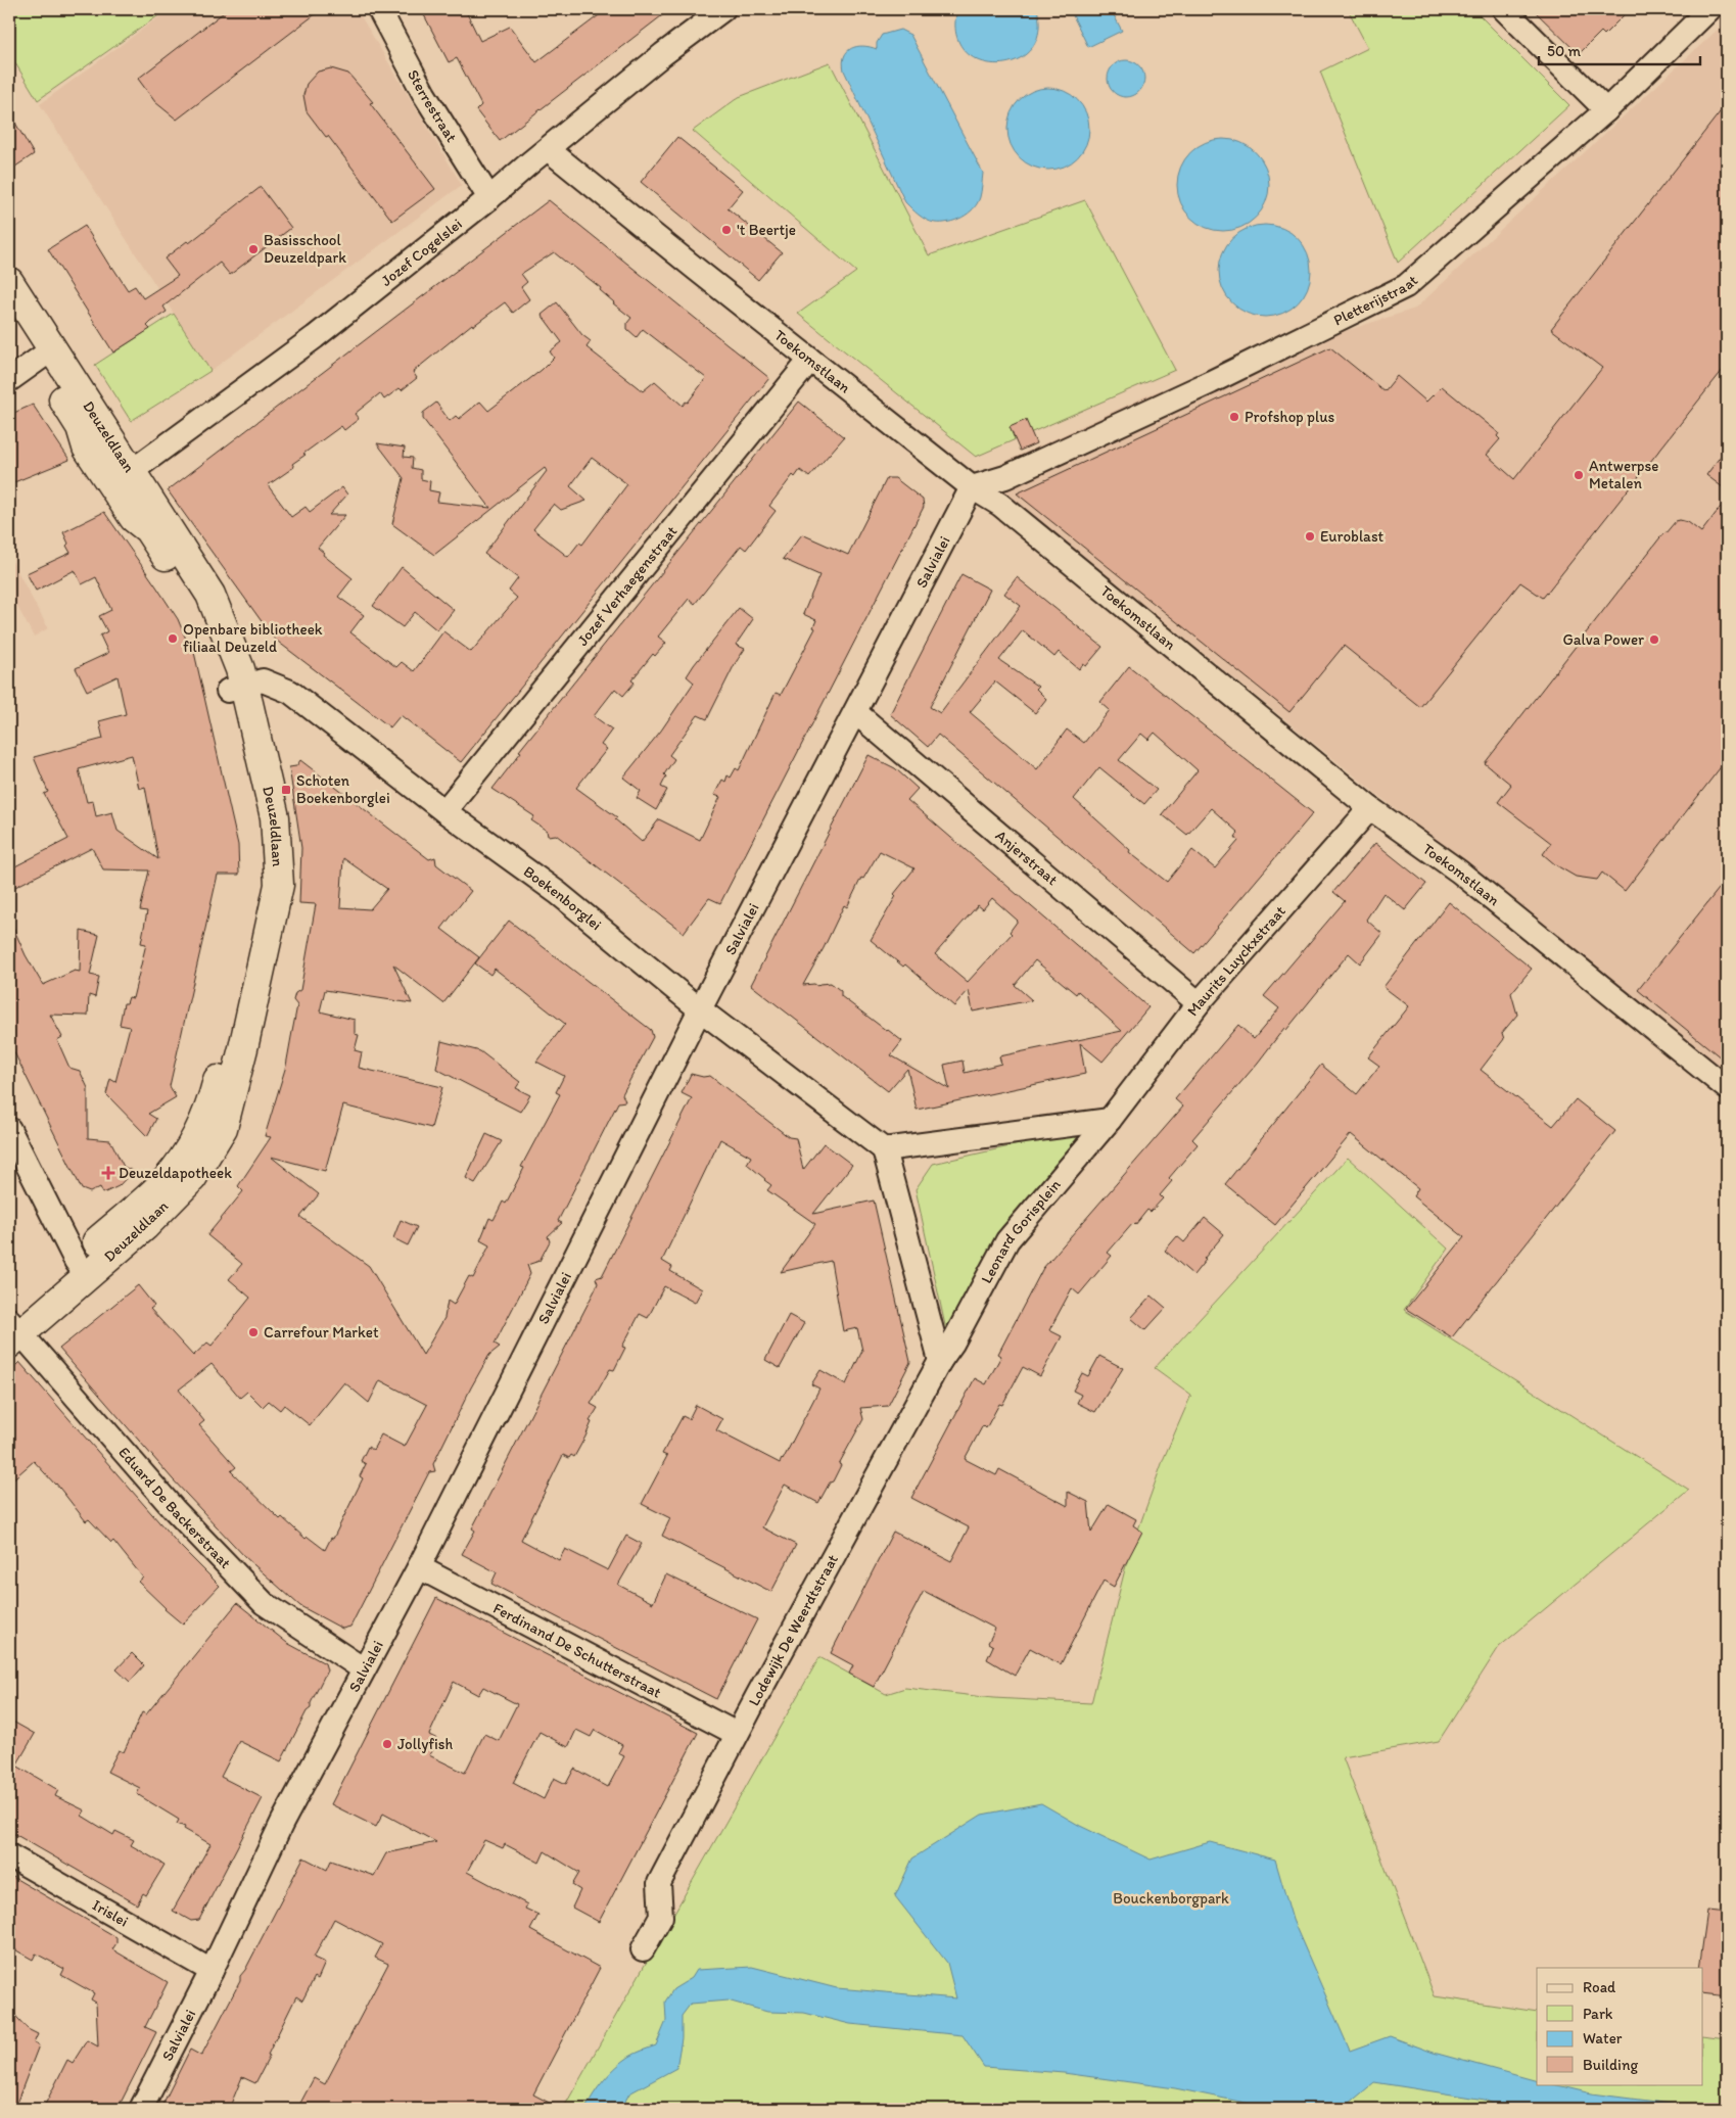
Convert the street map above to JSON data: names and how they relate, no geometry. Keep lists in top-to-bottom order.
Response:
{
  "streets": {
    "street": [
      "Sterrestraat",
      "Jozef Cogelslei",
      "Pletterijstraat",
      "Toekomstlaan",
      "Deuzeldlaan",
      "Salvialei",
      "Jozef Verhaegenstraat",
      "Anjerstraat",
      "Boekenborglei",
      "Maurits Luyckxstraat",
      "Leonard Gorisplein",
      "Eduard De Backerstraat",
      "Lodewijk De Weerdtstraat",
      "Ferdinand De Schutterstraat",
      "Irislei"
    ]
  },
  "crossings": [
    ["Sterrestraat", "Jozef Cogelslei"],
    ["Jozef Cogelslei", "Toekomstlaan"],
    ["Jozef Cogelslei", "Deuzeldlaan"],
    ["Pletterijstraat", "Toekomstlaan"],
    ["Pletterijstraat", "Salvialei"],
    ["Toekomstlaan", "Salvialei"],
    ["Toekomstlaan", "Jozef Verhaegenstraat"],
    ["Toekomstlaan", "Maurits Luyckxstraat"],
    ["Deuzeldlaan", "Boekenborglei"],
    ["Deuzeldlaan", "Eduard De Backerstraat"],
    ["Salvialei", "Anjerstraat"],
    ["Salvialei", "Boekenborglei"],
    ["Salvialei", "Eduard De Backerstraat"],
    ["Salvialei", "Ferdinand De Schutterstraat"],
    ["Salvialei", "Irislei"],
    ["Jozef Verhaegenstraat", "Boekenborglei"],
    ["Anjerstraat", "Maurits Luyckxstraat"],
    ["Maurits Luyckxstraat", "Leonard Gorisplein"],
    ["Leonard Gorisplein", "Lodewijk De Weerdtstraat"],
    ["Lodewijk De Weerdtstraat", "Ferdinand De Schutterstraat"]
  ],
  "parks": ["Bouckenborgpark"],
  "places": {
    "other": [
      "'t Beertje",
      "Basisschool Deuzeldpark",
      "Profshop plus",
      "Antwerpse Metalen",
      "Euroblast",
      "Openbare bibliotheek filiaal Deuzeld",
      "Galva Power",
      "Carrefour Market",
      "Jollyfish"
    ],
    "transit": ["Schoten Boekenborglei"],
    "health": ["Deuzeldapotheek"]
  },
  "legend": [
    "Road",
    "Park",
    "Water",
    "Building"
  ],
  "scale_bar": "50 m"
}
